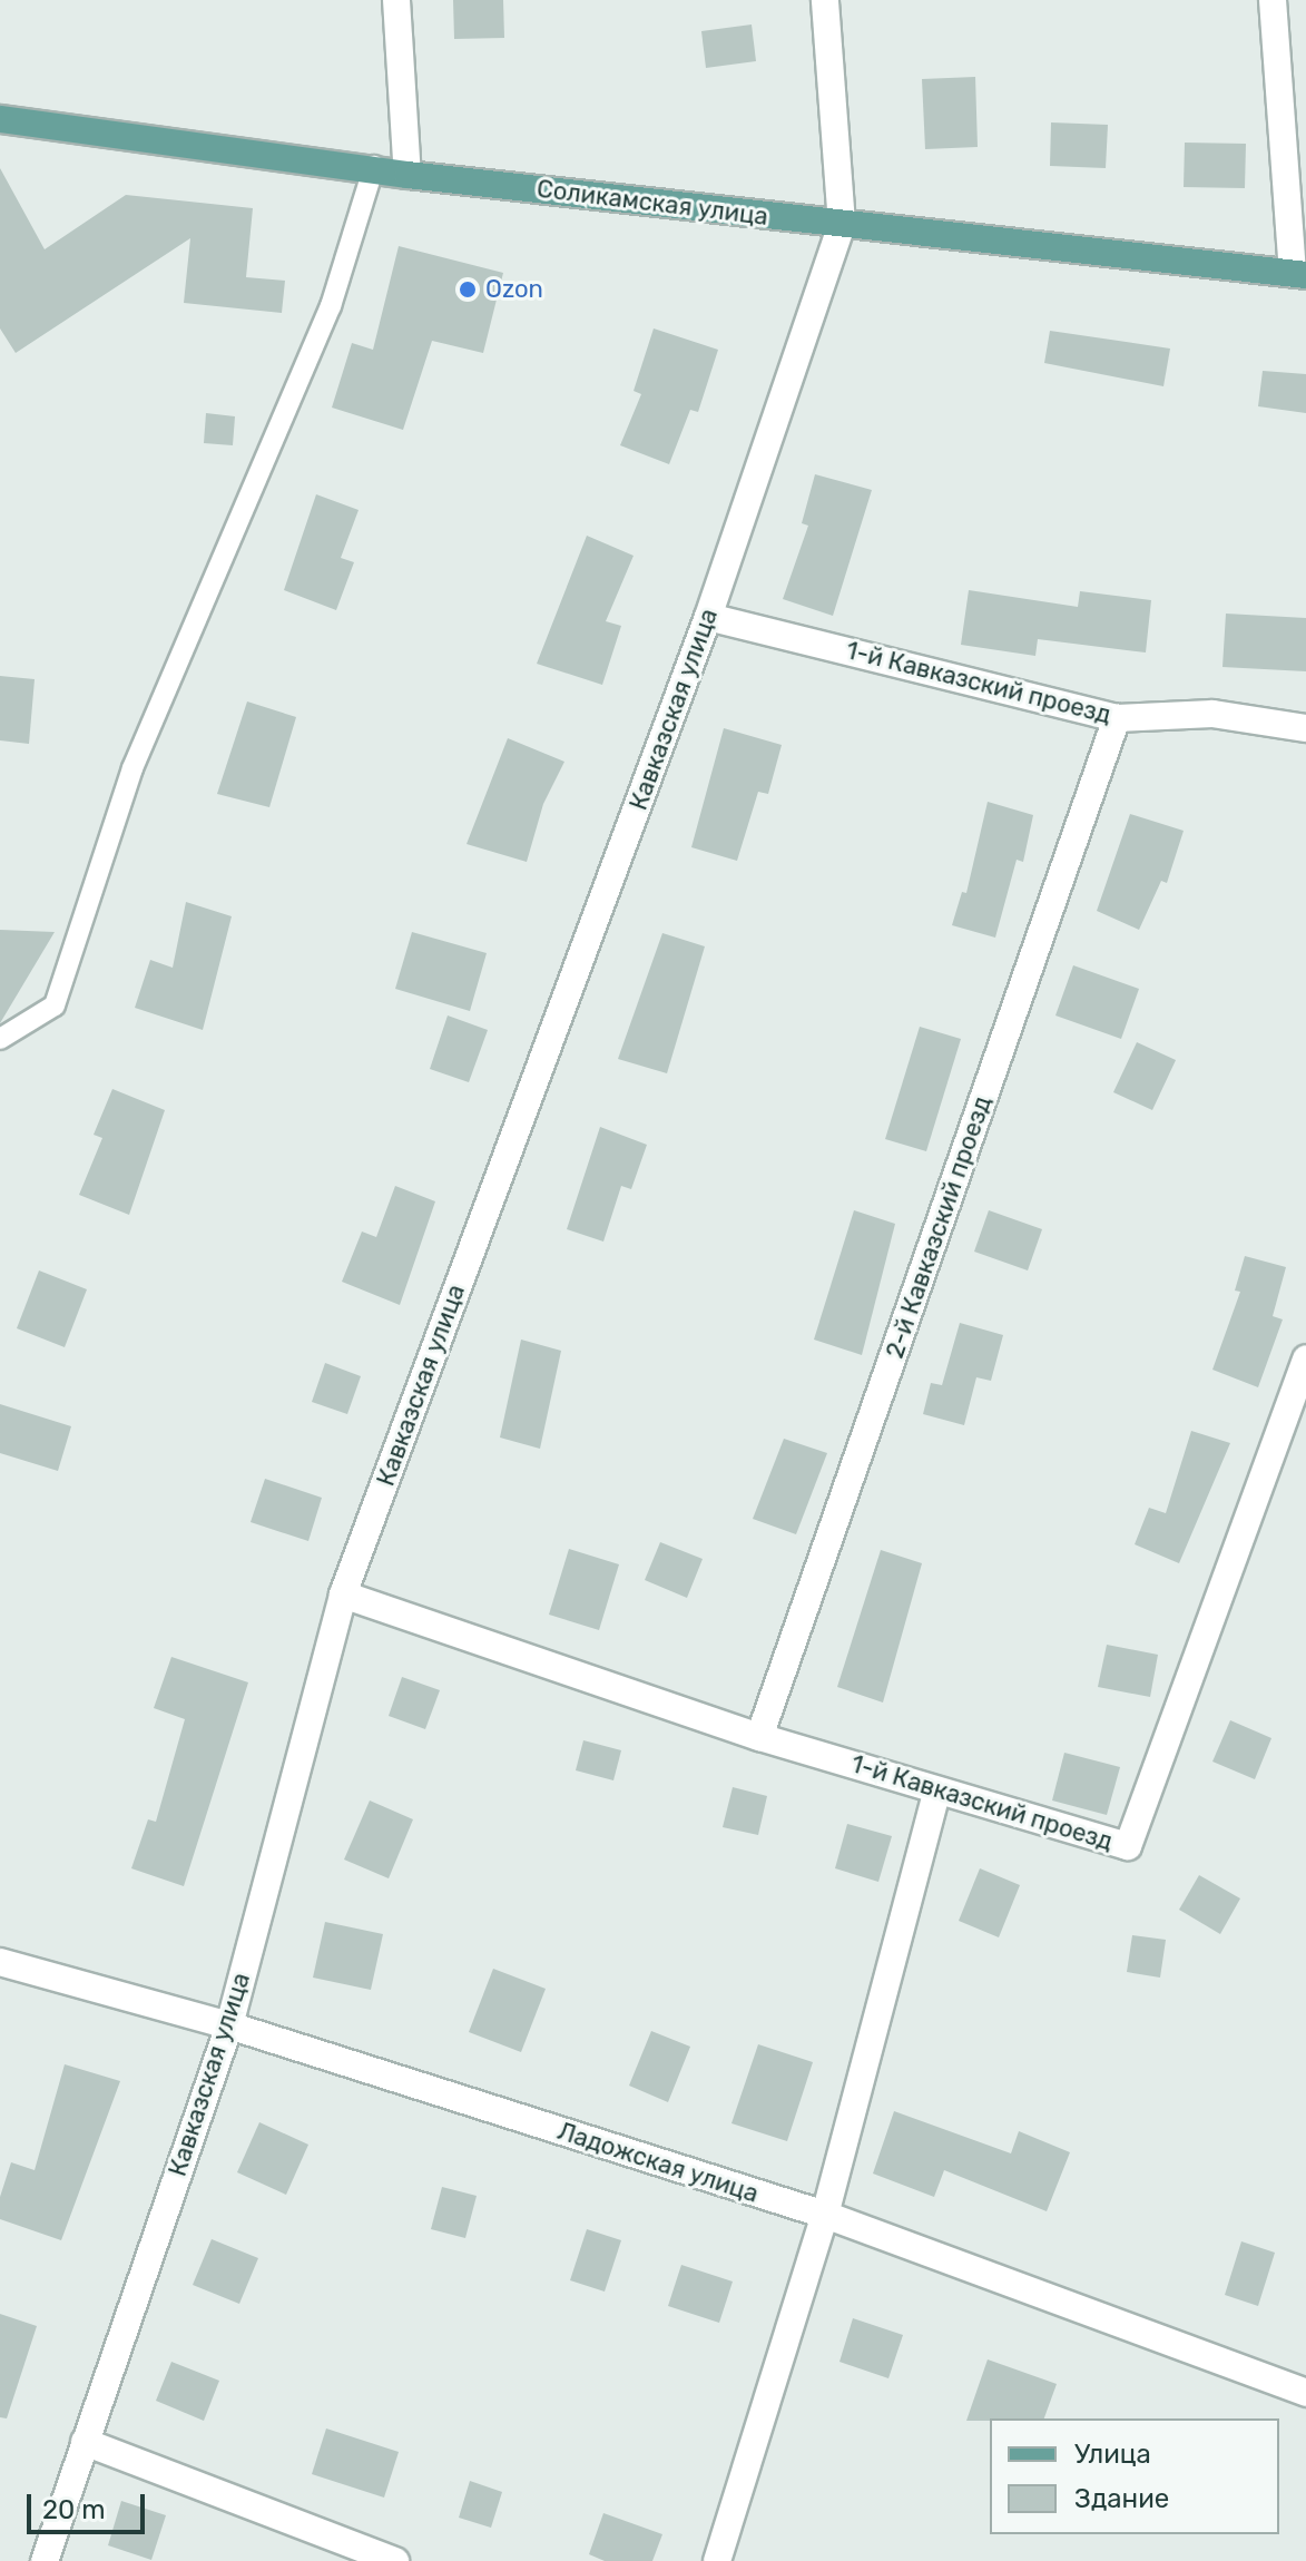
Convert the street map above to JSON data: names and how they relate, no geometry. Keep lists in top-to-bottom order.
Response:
{
  "streets": {
    "main road": ["Соликамская улица"],
    "street": [
      "1-й Кавказский проезд",
      "Кавказская улица",
      "2-й Кавказский проезд",
      "Ладожская улица"
    ]
  },
  "crossings": [
    ["Соликамская улица", "Кавказская улица"],
    ["1-й Кавказский проезд", "Кавказская улица"],
    ["1-й Кавказский проезд", "2-й Кавказский проезд"],
    ["Кавказская улица", "Ладожская улица"]
  ],
  "places": ["Ozon"],
  "legend": ["Улица", "Здание"],
  "scale_bar": "20 m"
}
